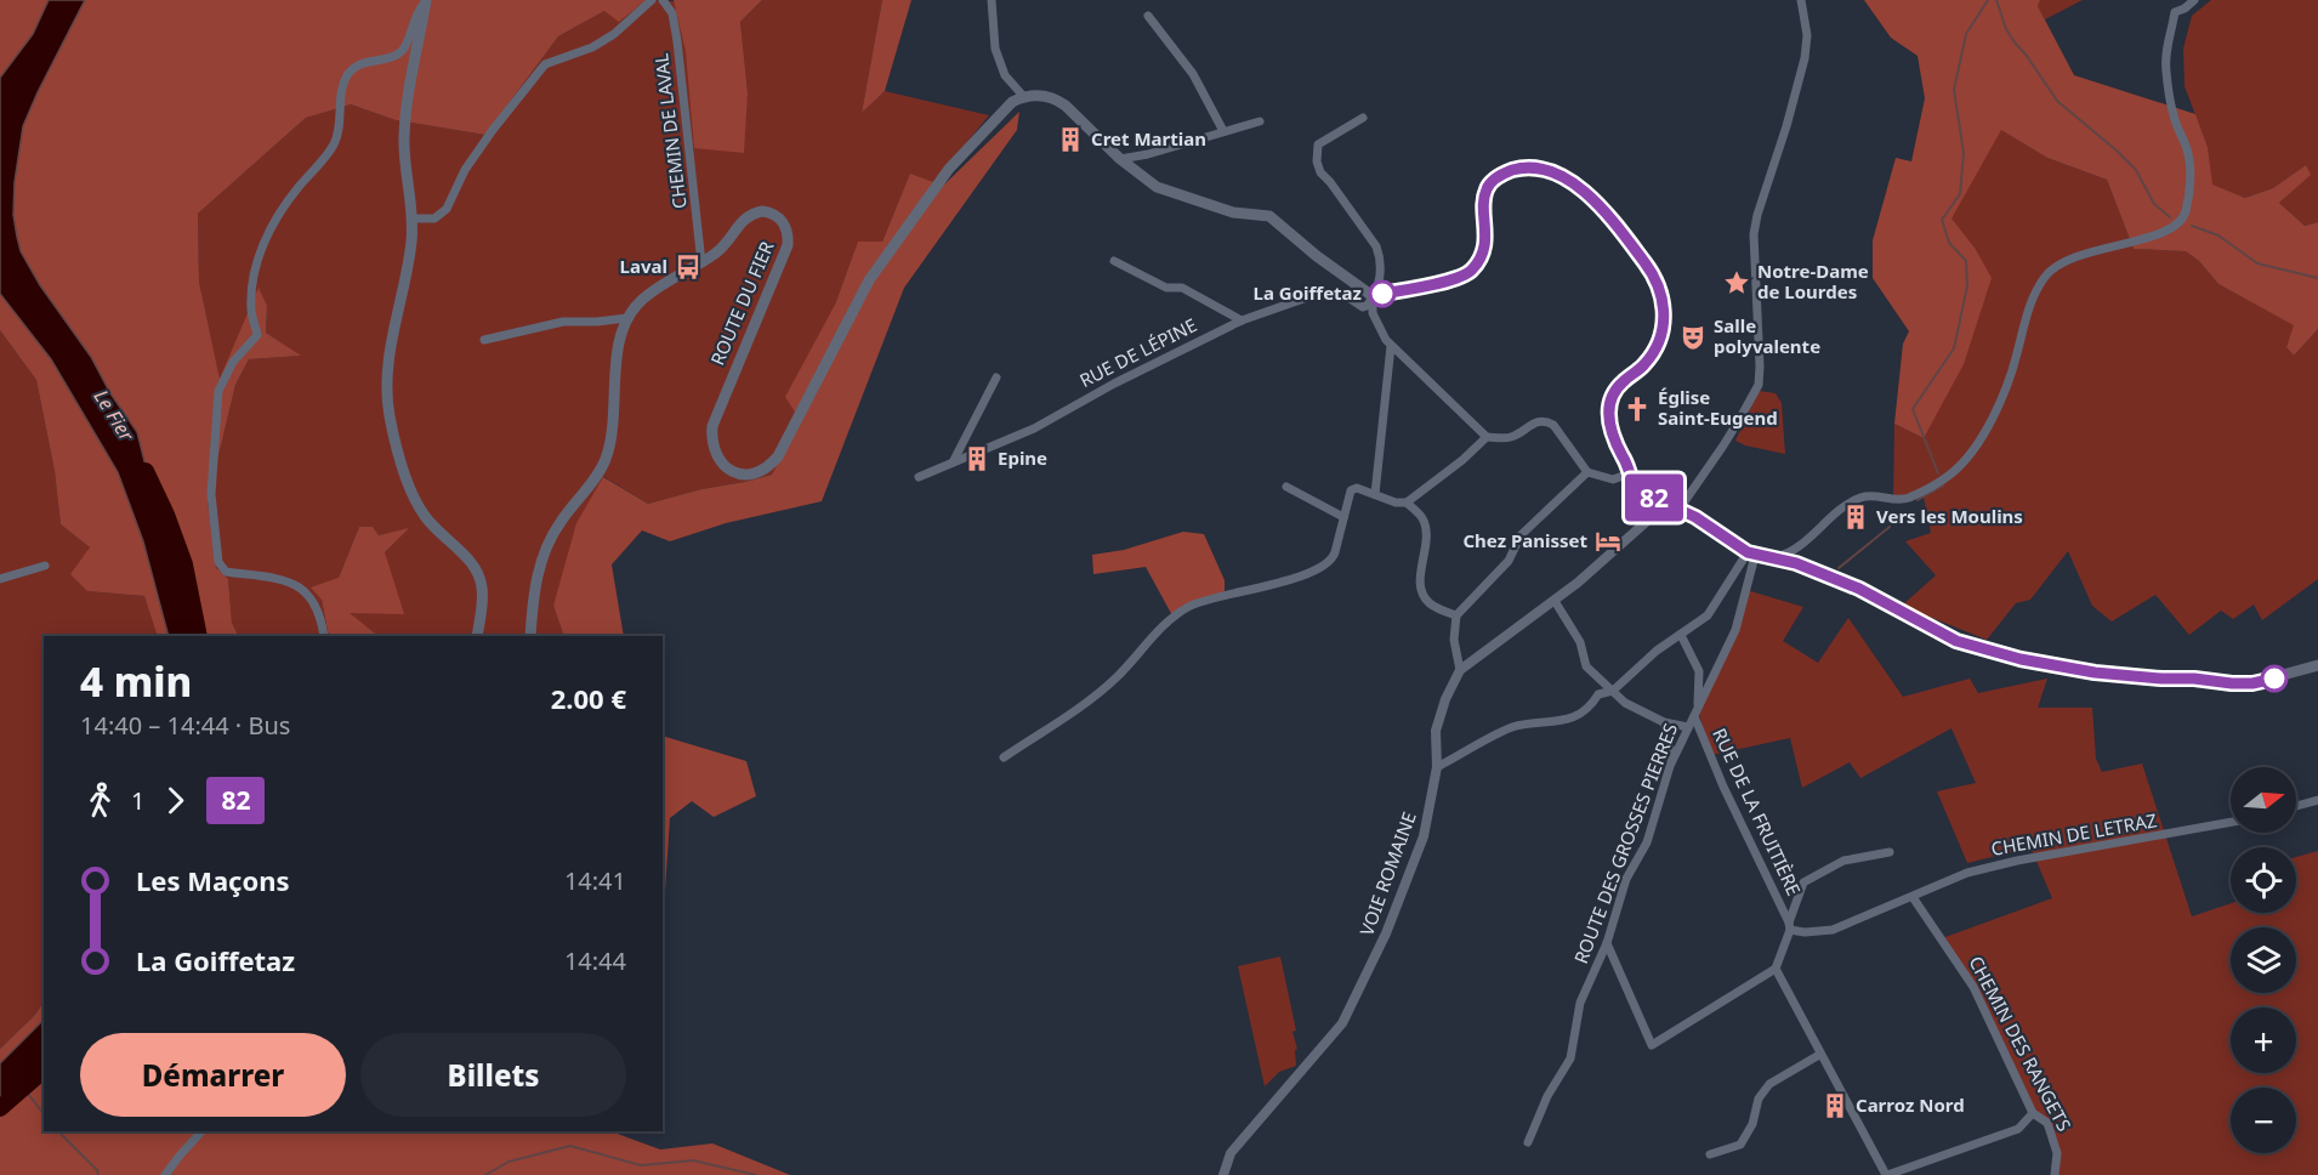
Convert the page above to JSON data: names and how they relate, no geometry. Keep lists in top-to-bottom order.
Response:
{
  "streets": {
    "main road": ["ROUTE DU FIER"],
    "street": [
      "CHEMIN DE LAVAL",
      "RUE DE LÉPINE",
      "RUE DE LA FRUITIÈRE",
      "CHEMIN DE LETRAZ",
      "ROUTE DES GROSSES PIERRES",
      "VOIE ROMAINE",
      "CHEMIN DES RANGETS"
    ]
  },
  "crossings": [
    ["CHEMIN DE LAVAL", "ROUTE DU FIER"],
    ["RUE DE LA FRUITIÈRE", "ROUTE DES GROSSES PIERRES"],
    ["CHEMIN DE LETRAZ", "CHEMIN DES RANGETS"]
  ],
  "water": ["Le Fier"],
  "places": {
    "building": [
      "Cret Martian",
      "Epine",
      "Vers les Moulins",
      "Carroz Nord"
    ],
    "bus stop": ["Laval"],
    "place": ["Notre-Dame de Lourdes"],
    "other": ["La Goiffetaz"],
    "theatre": ["Salle polyvalente"],
    "church": ["Église Saint-Eugend"],
    "hotel": ["Chez Panisset"]
  },
  "lines": ["bus line 82"],
  "north": "right",
  "page": {
    "on_map": "82",
    "heading": ["4 min", "14:40 – 14:44 · Bus", "2.00 €"],
    "legs": ["1", "82"],
    "map_buttons": ["+", "−"],
    "list": [
      {
        "name": "Les Maçons",
        "value": "14:41"
      },
      {
        "name": "La Goiffetaz",
        "value": "14:44"
      }
    ],
    "buttons": ["Démarrer", "Billets"]
  }
}
